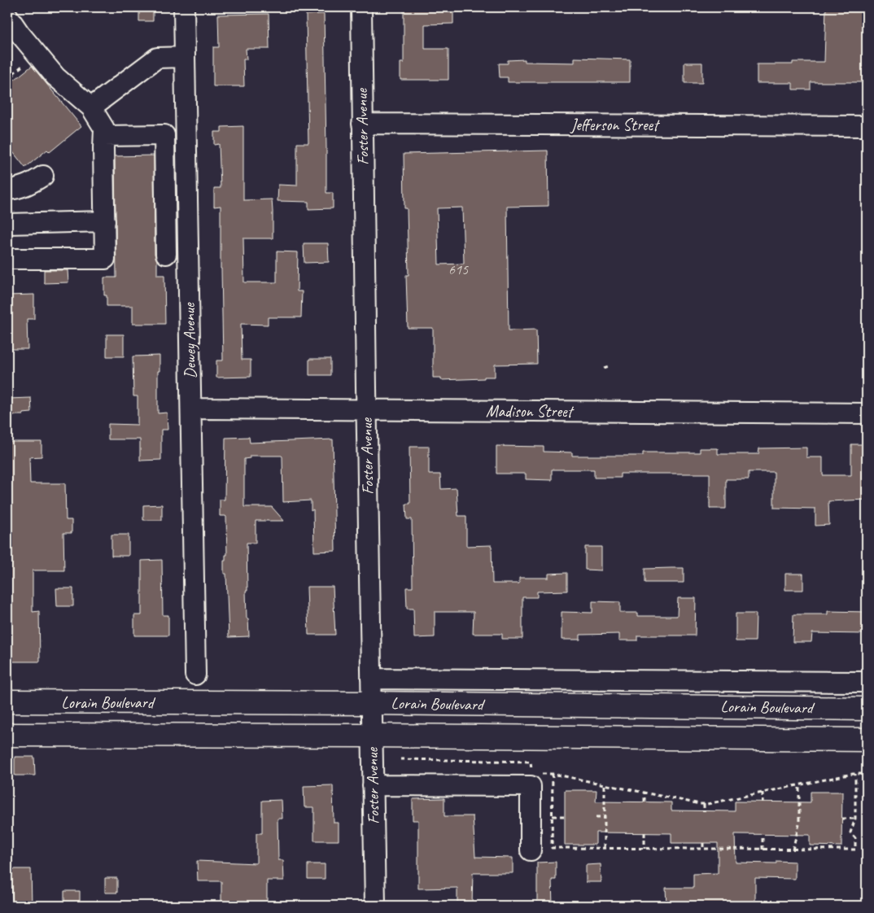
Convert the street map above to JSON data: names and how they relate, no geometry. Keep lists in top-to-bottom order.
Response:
{
  "streets": {
    "main road": ["Lorain Boulevard"],
    "street": [
      "Jefferson Street",
      "Foster Avenue",
      "Dewey Avenue",
      "Madison Street"
    ]
  },
  "crossings": [
    ["Jefferson Street", "Foster Avenue"],
    ["Foster Avenue", "Madison Street"],
    ["Foster Avenue", "Lorain Boulevard"],
    ["Dewey Avenue", "Madison Street"]
  ],
  "house_numbers": ["615"]
}
